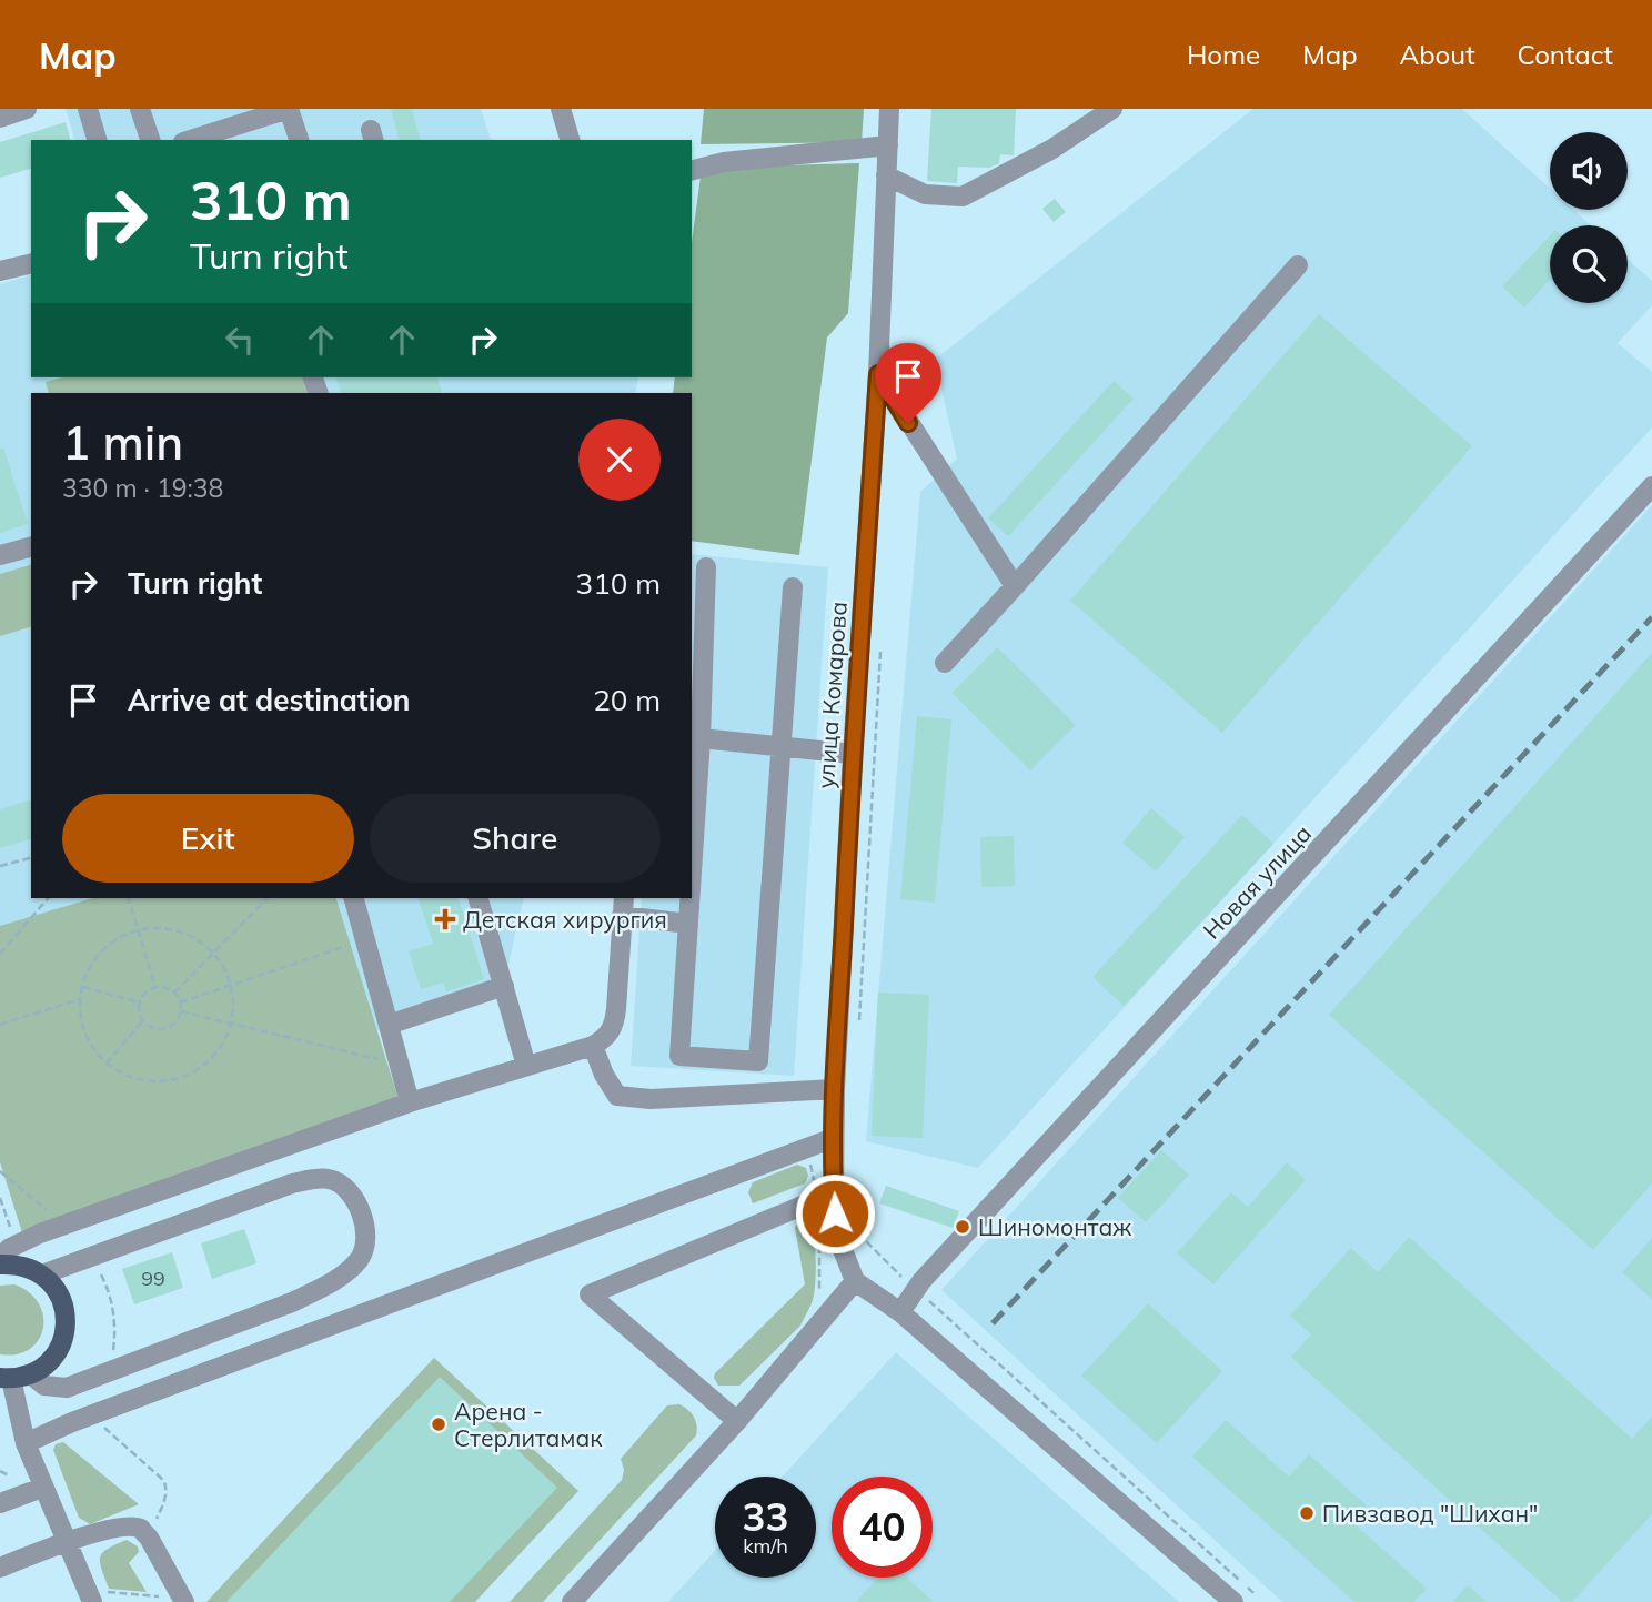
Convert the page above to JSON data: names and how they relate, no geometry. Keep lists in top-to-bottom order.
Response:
{
  "streets": {
    "street": ["улица Комарова", "Новая улица"]
  },
  "places": {
    "health": ["Детская хирургия"],
    "other": ["Шиномонтаж", "Арена - Стерлитамак", "Пивзавод \"Шихан\""]
  },
  "house_numbers": ["99"],
  "page": {
    "header": "Map",
    "nav": [
      "Home",
      "Map",
      "About",
      "Contact"
    ],
    "turn": ["310 m", "Turn right"],
    "heading": ["1 min", "330 m · 19:38"],
    "list": [
      {
        "name": "Turn right",
        "value": "310 m"
      },
      {
        "name": "Arrive at destination",
        "value": "20 m"
      }
    ],
    "buttons": ["Exit", "Share"],
    "speed": "33 km/h",
    "limit": "40"
  }
}
